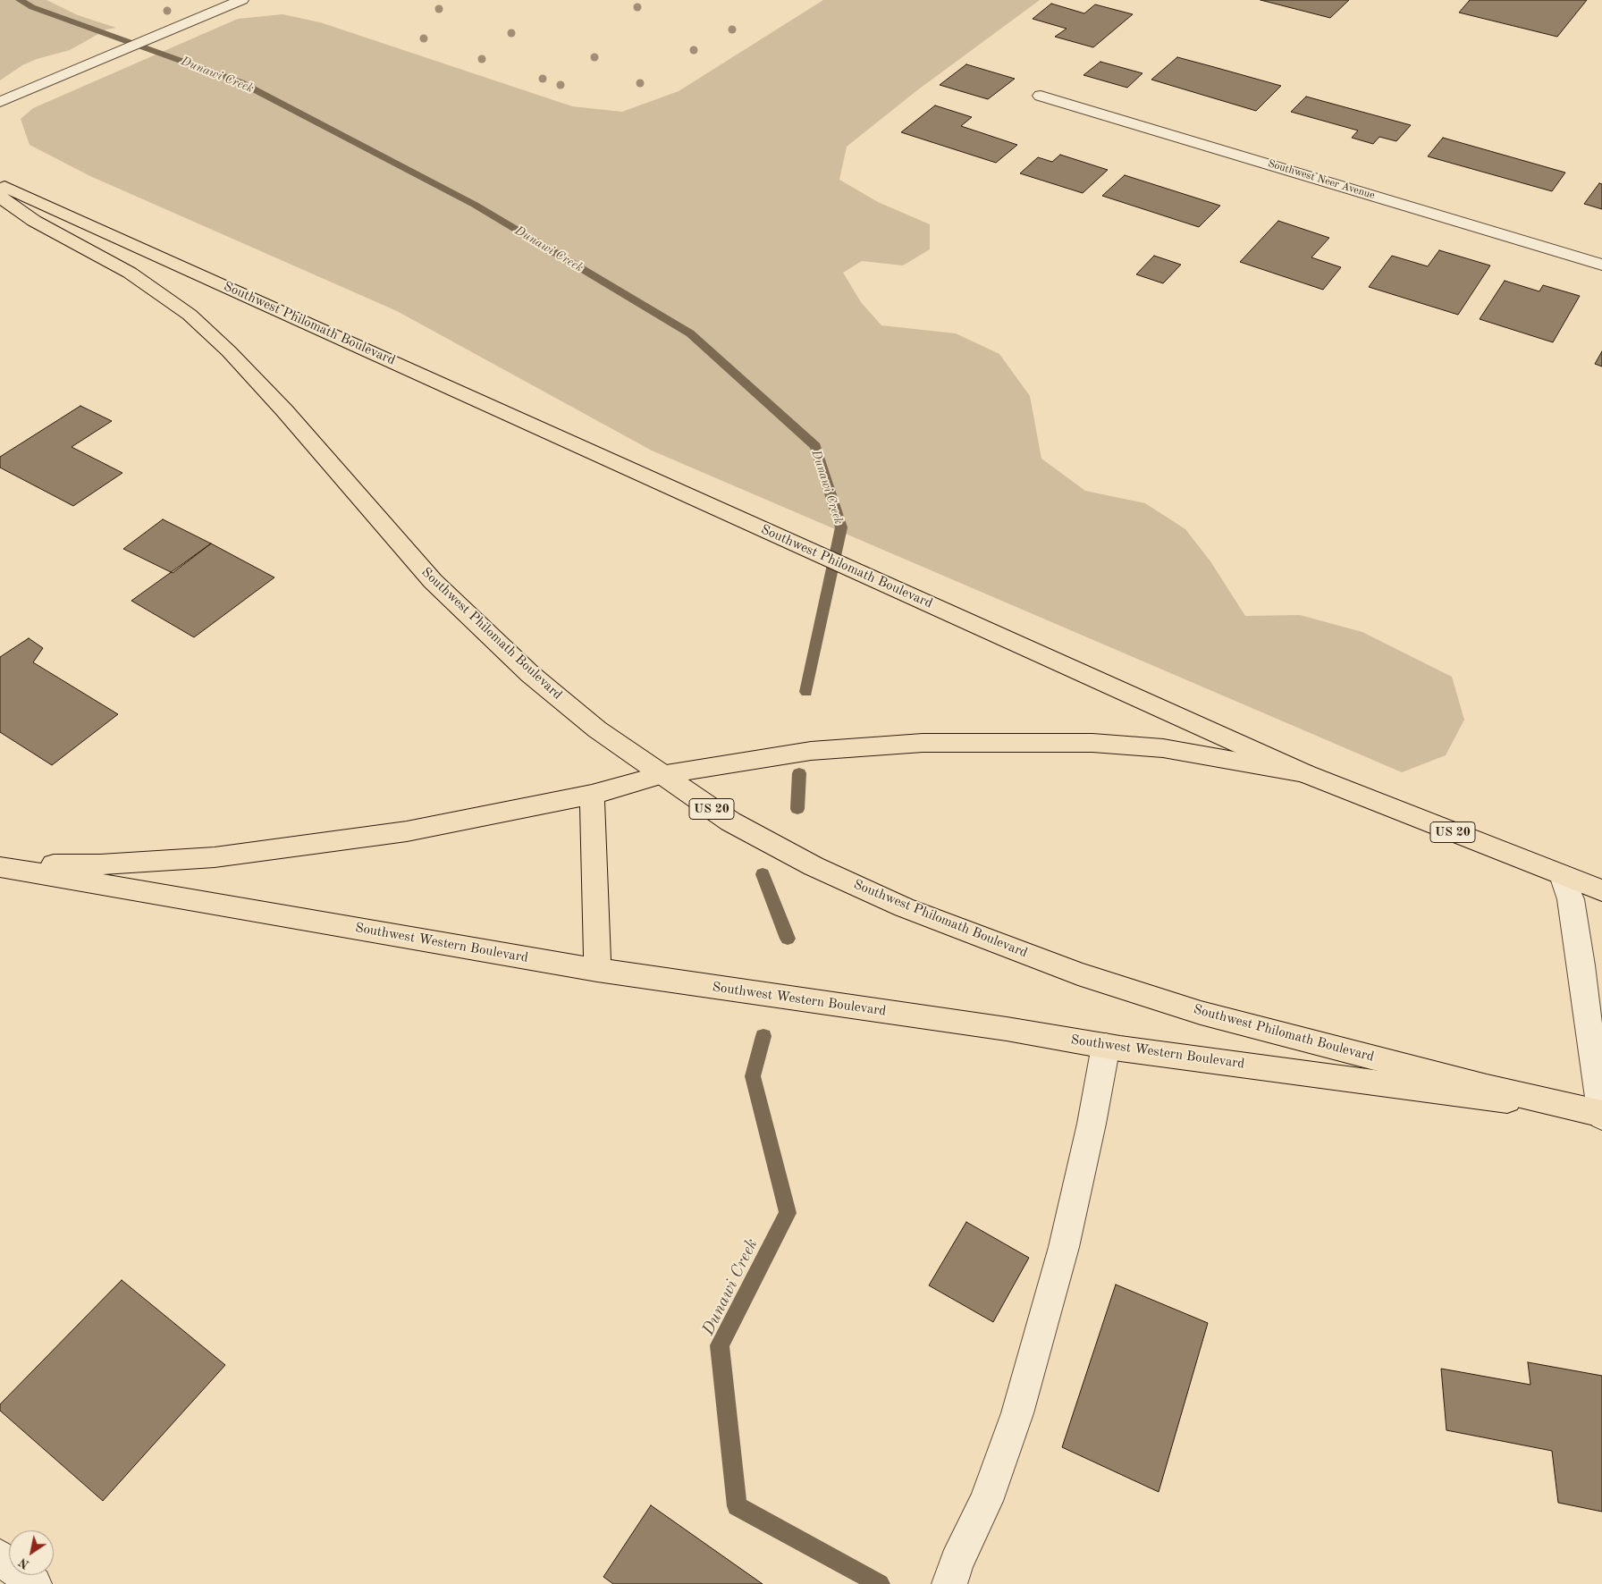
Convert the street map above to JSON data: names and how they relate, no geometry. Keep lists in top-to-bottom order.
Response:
{
  "streets": {
    "main road": ["Southwest Philomath Boulevard", "US 20", "Southwest Western Boulevard"],
    "street": ["Southwest Neer Avenue"]
  },
  "crossings": [
    ["Southwest Philomath Boulevard", "Southwest Western Boulevard"]
  ],
  "water": ["Dunawi Creek"],
  "north": "bottom left"
}
